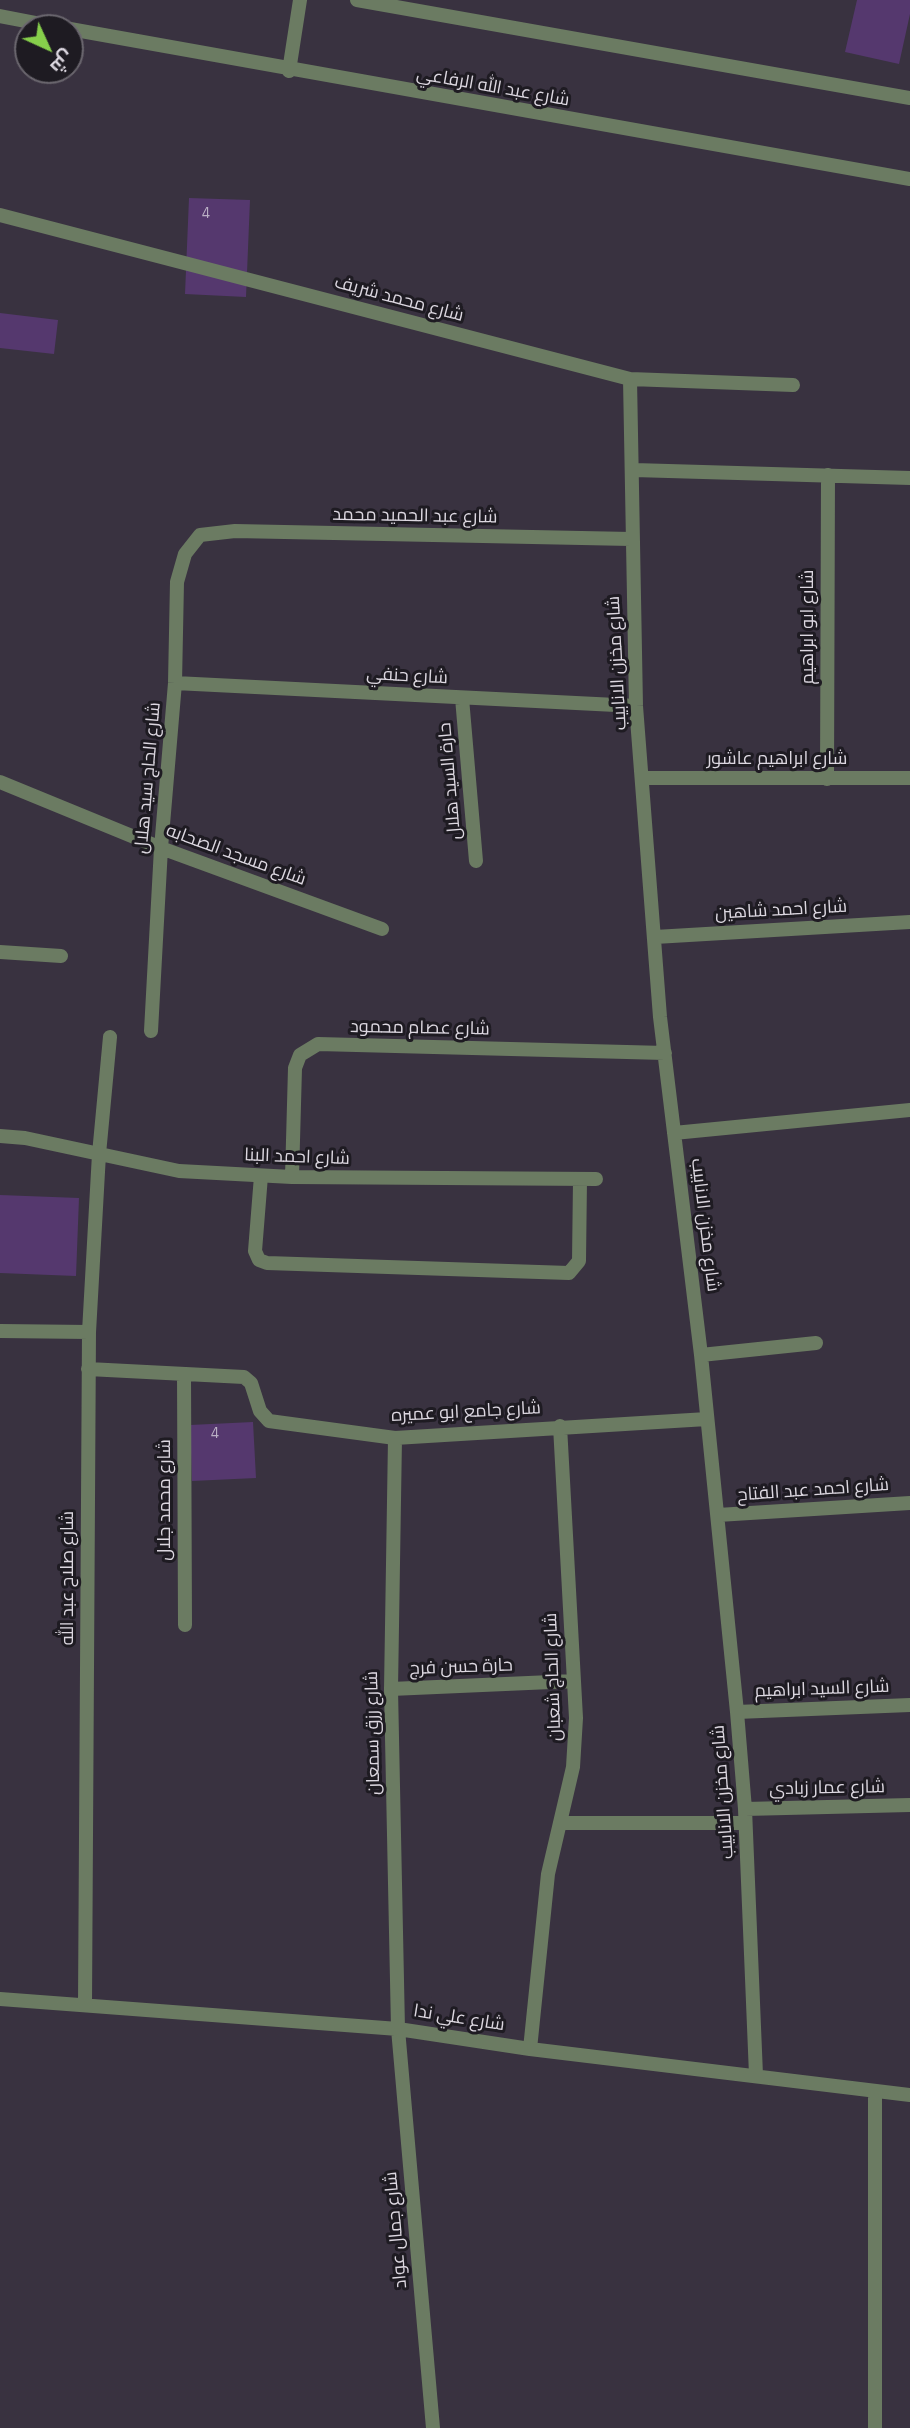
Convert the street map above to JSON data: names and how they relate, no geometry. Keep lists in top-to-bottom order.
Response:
{
  "streets": {
    "street": [
      "شارع عبد الله الرفاعي",
      "شارع محمد شريف",
      "شارع عبد الحميد محمد",
      "شارع ابو ابراهيم",
      "شارع مخزن الانابيب",
      "شارع حنفي",
      "شارع ابراهيم عاشور",
      "شارع الحاج سيد هلال",
      "حارة السيد هلال",
      "شارع مسجد الصحابه",
      "شارع احمد شاهين",
      "شارع عصام محمود",
      "شارع احمد البنا",
      "شارع جامع ابو عميره",
      "شارع احمد عبد الفتاح",
      "شارع محمد جلال",
      "شارع صلاح عبد الله",
      "حارة حسن فرج",
      "شارع الحاج شعبان",
      "شارع السيد ابراهيم",
      "شارع رزق سمعان",
      "شارع عمار زبادي",
      "شارع علي ندا",
      "شارع جمال عواد"
    ]
  },
  "crossings": [
    ["شارع محمد شريف", "شارع مخزن الانابيب"],
    ["شارع عبد الحميد محمد", "شارع مخزن الانابيب"],
    ["شارع عبد الحميد محمد", "شارع الحاج سيد هلال"],
    ["شارع ابو ابراهيم", "شارع ابراهيم عاشور"],
    ["شارع مخزن الانابيب", "شارع حنفي"],
    ["شارع مخزن الانابيب", "شارع ابراهيم عاشور"],
    ["شارع مخزن الانابيب", "شارع احمد شاهين"],
    ["شارع مخزن الانابيب", "شارع عصام محمود"],
    ["شارع مخزن الانابيب", "شارع جامع ابو عميره"],
    ["شارع مخزن الانابيب", "شارع احمد عبد الفتاح"],
    ["شارع مخزن الانابيب", "شارع السيد ابراهيم"],
    ["شارع مخزن الانابيب", "شارع عمار زبادي"],
    ["شارع مخزن الانابيب", "شارع علي ندا"],
    ["شارع حنفي", "شارع الحاج سيد هلال"],
    ["شارع حنفي", "حارة السيد هلال"],
    ["شارع الحاج سيد هلال", "شارع مسجد الصحابه"],
    ["شارع عصام محمود", "شارع احمد البنا"],
    ["شارع احمد البنا", "شارع صلاح عبد الله"],
    ["شارع جامع ابو عميره", "شارع محمد جلال"],
    ["شارع جامع ابو عميره", "شارع صلاح عبد الله"],
    ["شارع جامع ابو عميره", "شارع الحاج شعبان"],
    ["شارع جامع ابو عميره", "شارع رزق سمعان"],
    ["شارع صلاح عبد الله", "شارع علي ندا"],
    ["حارة حسن فرج", "شارع الحاج شعبان"],
    ["حارة حسن فرج", "شارع رزق سمعان"],
    ["شارع الحاج شعبان", "شارع عمار زبادي"],
    ["شارع الحاج شعبان", "شارع علي ندا"],
    ["شارع رزق سمعان", "شارع علي ندا"],
    ["شارع رزق سمعان", "شارع جمال عواد"],
    ["شارع علي ندا", "شارع جمال عواد"]
  ],
  "house_numbers": ["4", "4"],
  "north": "bottom right"
}
